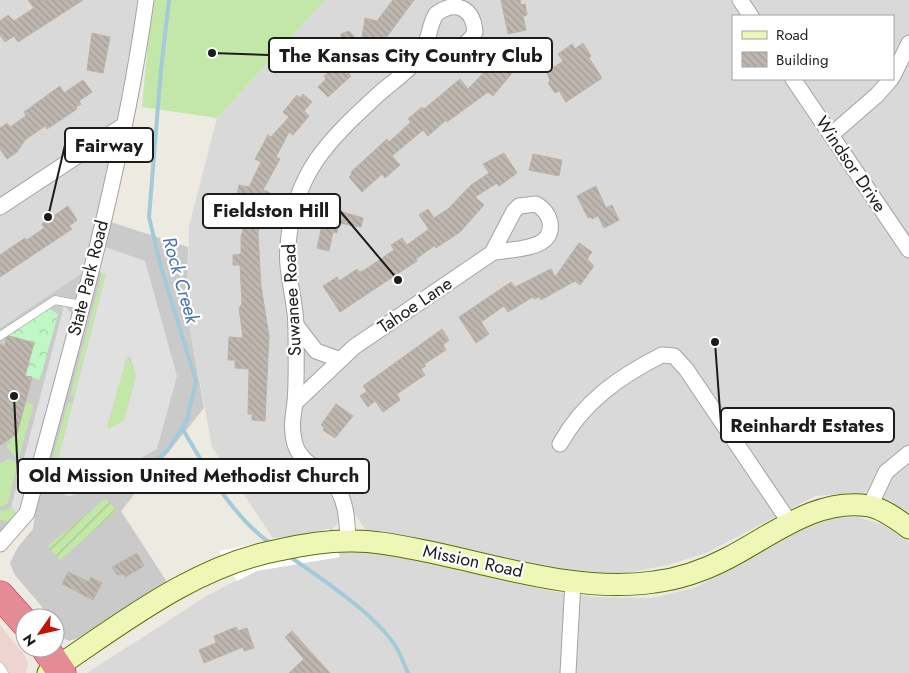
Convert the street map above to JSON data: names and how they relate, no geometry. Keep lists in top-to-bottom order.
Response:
{
  "streets": {
    "main road": ["Mission Road"],
    "street": [
      "Windsor Drive",
      "State Park Road",
      "Suwanee Road",
      "Tahoe Lane"
    ]
  },
  "crossings": [
    ["Suwanee Road", "Tahoe Lane"],
    ["Suwanee Road", "Mission Road"]
  ],
  "water": ["Rock Creek"],
  "places": [
    "The Kansas City Country Club",
    "Fairway",
    "Fieldston Hill",
    "Reinhardt Estates",
    "Old Mission United Methodist Church"
  ],
  "legend": ["Road", "Building"],
  "north": "bottom left"
}
